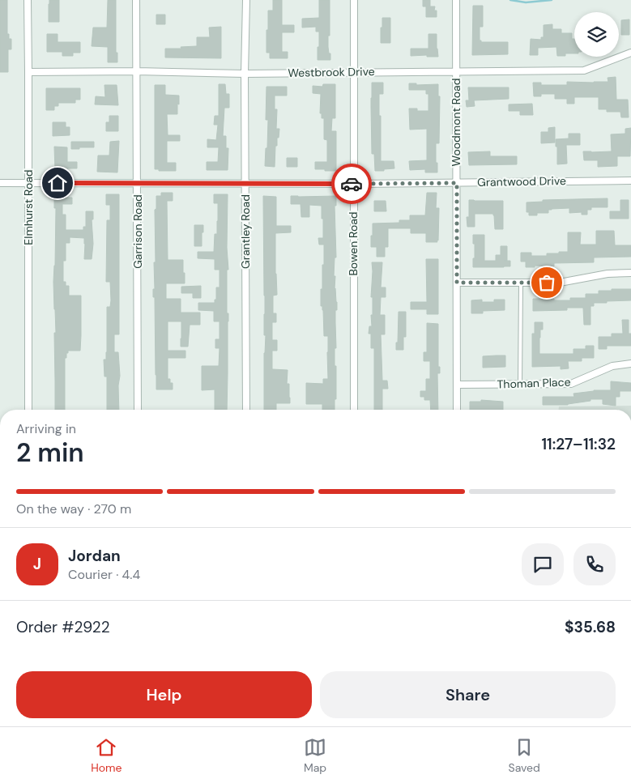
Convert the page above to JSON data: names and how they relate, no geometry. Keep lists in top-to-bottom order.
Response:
{
  "streets": {
    "street": [
      "Westbrook Drive",
      "Woodmont Road",
      "Grantwood Drive",
      "Elmhurst Road",
      "Garrison Road",
      "Grantley Road",
      "Bowen Road",
      "Thoman Place"
    ]
  },
  "crossings": [
    ["Westbrook Drive", "Woodmont Road"],
    ["Westbrook Drive", "Elmhurst Road"],
    ["Westbrook Drive", "Garrison Road"],
    ["Westbrook Drive", "Grantley Road"],
    ["Westbrook Drive", "Bowen Road"],
    ["Woodmont Road", "Grantwood Drive"],
    ["Woodmont Road", "Thoman Place"],
    ["Grantwood Drive", "Elmhurst Road"],
    ["Grantwood Drive", "Garrison Road"],
    ["Grantwood Drive", "Grantley Road"],
    ["Grantwood Drive", "Bowen Road"]
  ],
  "page": {
    "heading": ["2 min", "Arriving in", "11:27–11:32"],
    "panel": [
      "Jordan",
      "Courier · 4.4",
      "Order #2922",
      "$35.68"
    ],
    "bar": "On the way · 270 m",
    "round": "J",
    "buttons": ["Help", "Share"],
    "tabs": ["Home", "Map", "Saved"]
  }
}
